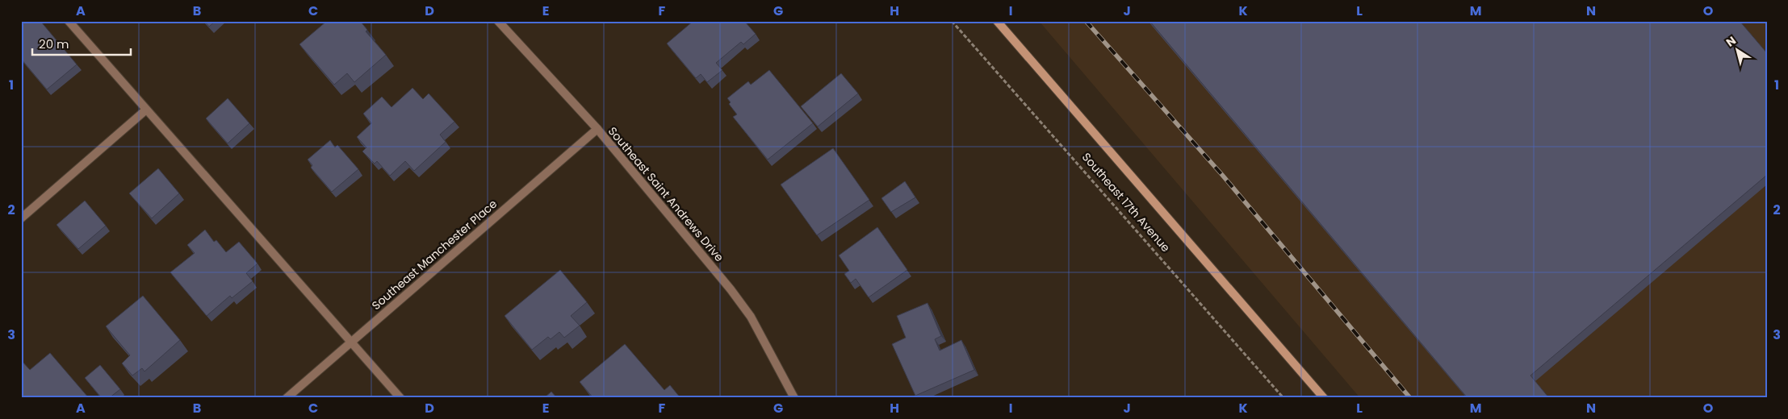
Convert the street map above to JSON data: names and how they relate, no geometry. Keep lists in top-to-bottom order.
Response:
{
  "streets": {
    "main road": ["Southeast 17th Avenue"],
    "street": ["Southeast Saint Andrews Drive", "Southeast Manchester Place"]
  },
  "crossings": [
    ["Southeast Saint Andrews Drive", "Southeast Manchester Place"]
  ],
  "scale_bar": "20 m",
  "north": "top left",
  "grid": {
    "columns": [
      "A",
      "B",
      "C",
      "D",
      "E",
      "F",
      "G",
      "H",
      "I",
      "J",
      "K",
      "L",
      "M",
      "N",
      "O"
    ],
    "rows": ["1", "2", "3"]
  }
}
